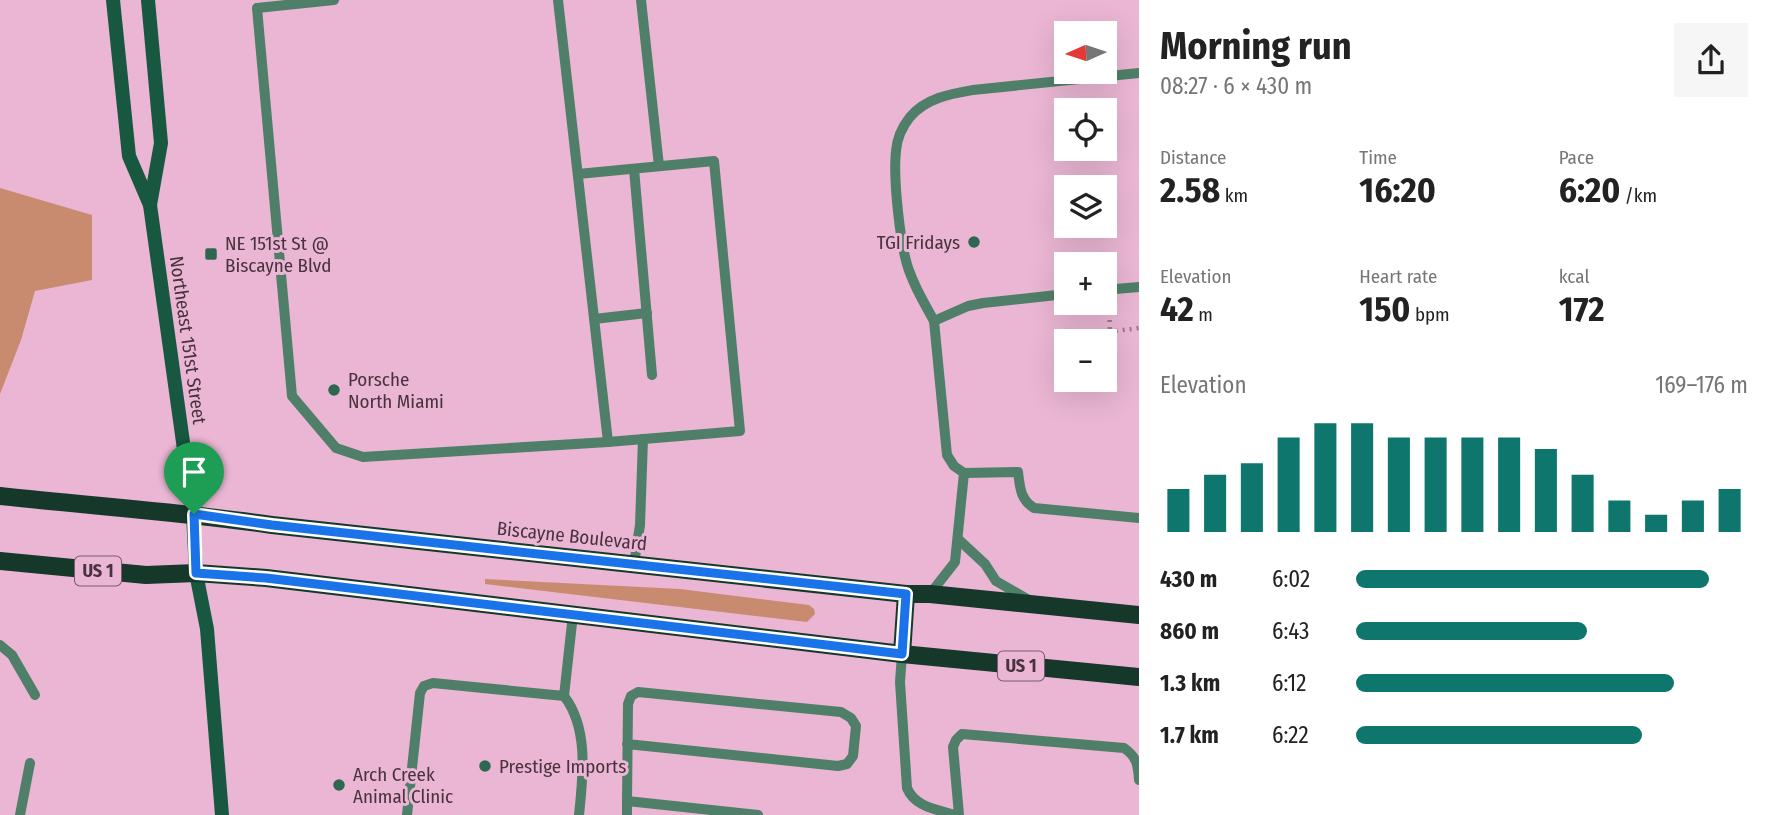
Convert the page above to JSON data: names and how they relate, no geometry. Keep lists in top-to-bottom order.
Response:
{
  "streets": {
    "main road": ["Biscayne Boulevard", "US 1"],
    "street": ["Northeast 151st Street"]
  },
  "crossings": [
    ["Northeast 151st Street", "Biscayne Boulevard"],
    ["Northeast 151st Street", "US 1"]
  ],
  "places": {
    "other": [
      "TGI Fridays",
      "Porsche North Miami",
      "Prestige Imports",
      "Arch Creek Animal Clinic"
    ],
    "transit": ["NE 151st St @ Biscayne Blvd"]
  },
  "north": "left",
  "page": {
    "heading": ["Morning run", "08:27 · 6 × 430 m"],
    "map_buttons": ["+", "−"],
    "stats": [
      ["Distance", "2.58 km"],
      ["Time", "16:20"],
      ["Pace", "6:20 /km"],
      ["Elevation", "42 m"],
      ["Heart rate", "150 bpm"],
      ["kcal", "172"]
    ],
    "chart": ["Elevation", "169–176 m"],
    "list": [
      {
        "name": "430 m",
        "note": "6:02"
      },
      {
        "name": "860 m",
        "note": "6:43"
      },
      {
        "name": "1.3 km",
        "note": "6:12"
      },
      {
        "name": "1.7 km",
        "note": "6:22"
      }
    ]
  }
}
